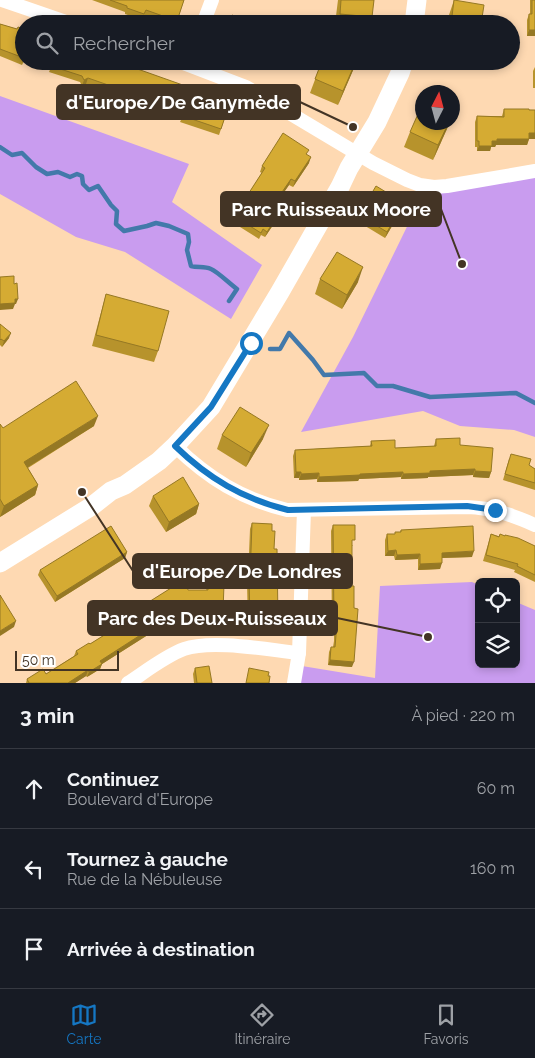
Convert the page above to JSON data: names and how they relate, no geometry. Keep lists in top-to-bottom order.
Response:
{
  "places": [
    "d'Europe/De Ganymède",
    "Parc Ruisseaux Moore",
    "d'Europe/De Londres",
    "Parc des Deux-Ruisseaux"
  ],
  "scale_bar": "50 m",
  "north": "top",
  "page": {
    "search": "Rechercher",
    "scale": "50 m",
    "heading": ["3 min", "À pied · 220 m"],
    "list": [
      ["Continuez", "Boulevard d'Europe", "60 m"],
      ["Tournez à gauche", "Rue de la Nébuleuse", "160 m"],
      "Arrivée à destination"
    ],
    "nav": ["Carte", "Itinéraire", "Favoris"]
  }
}
